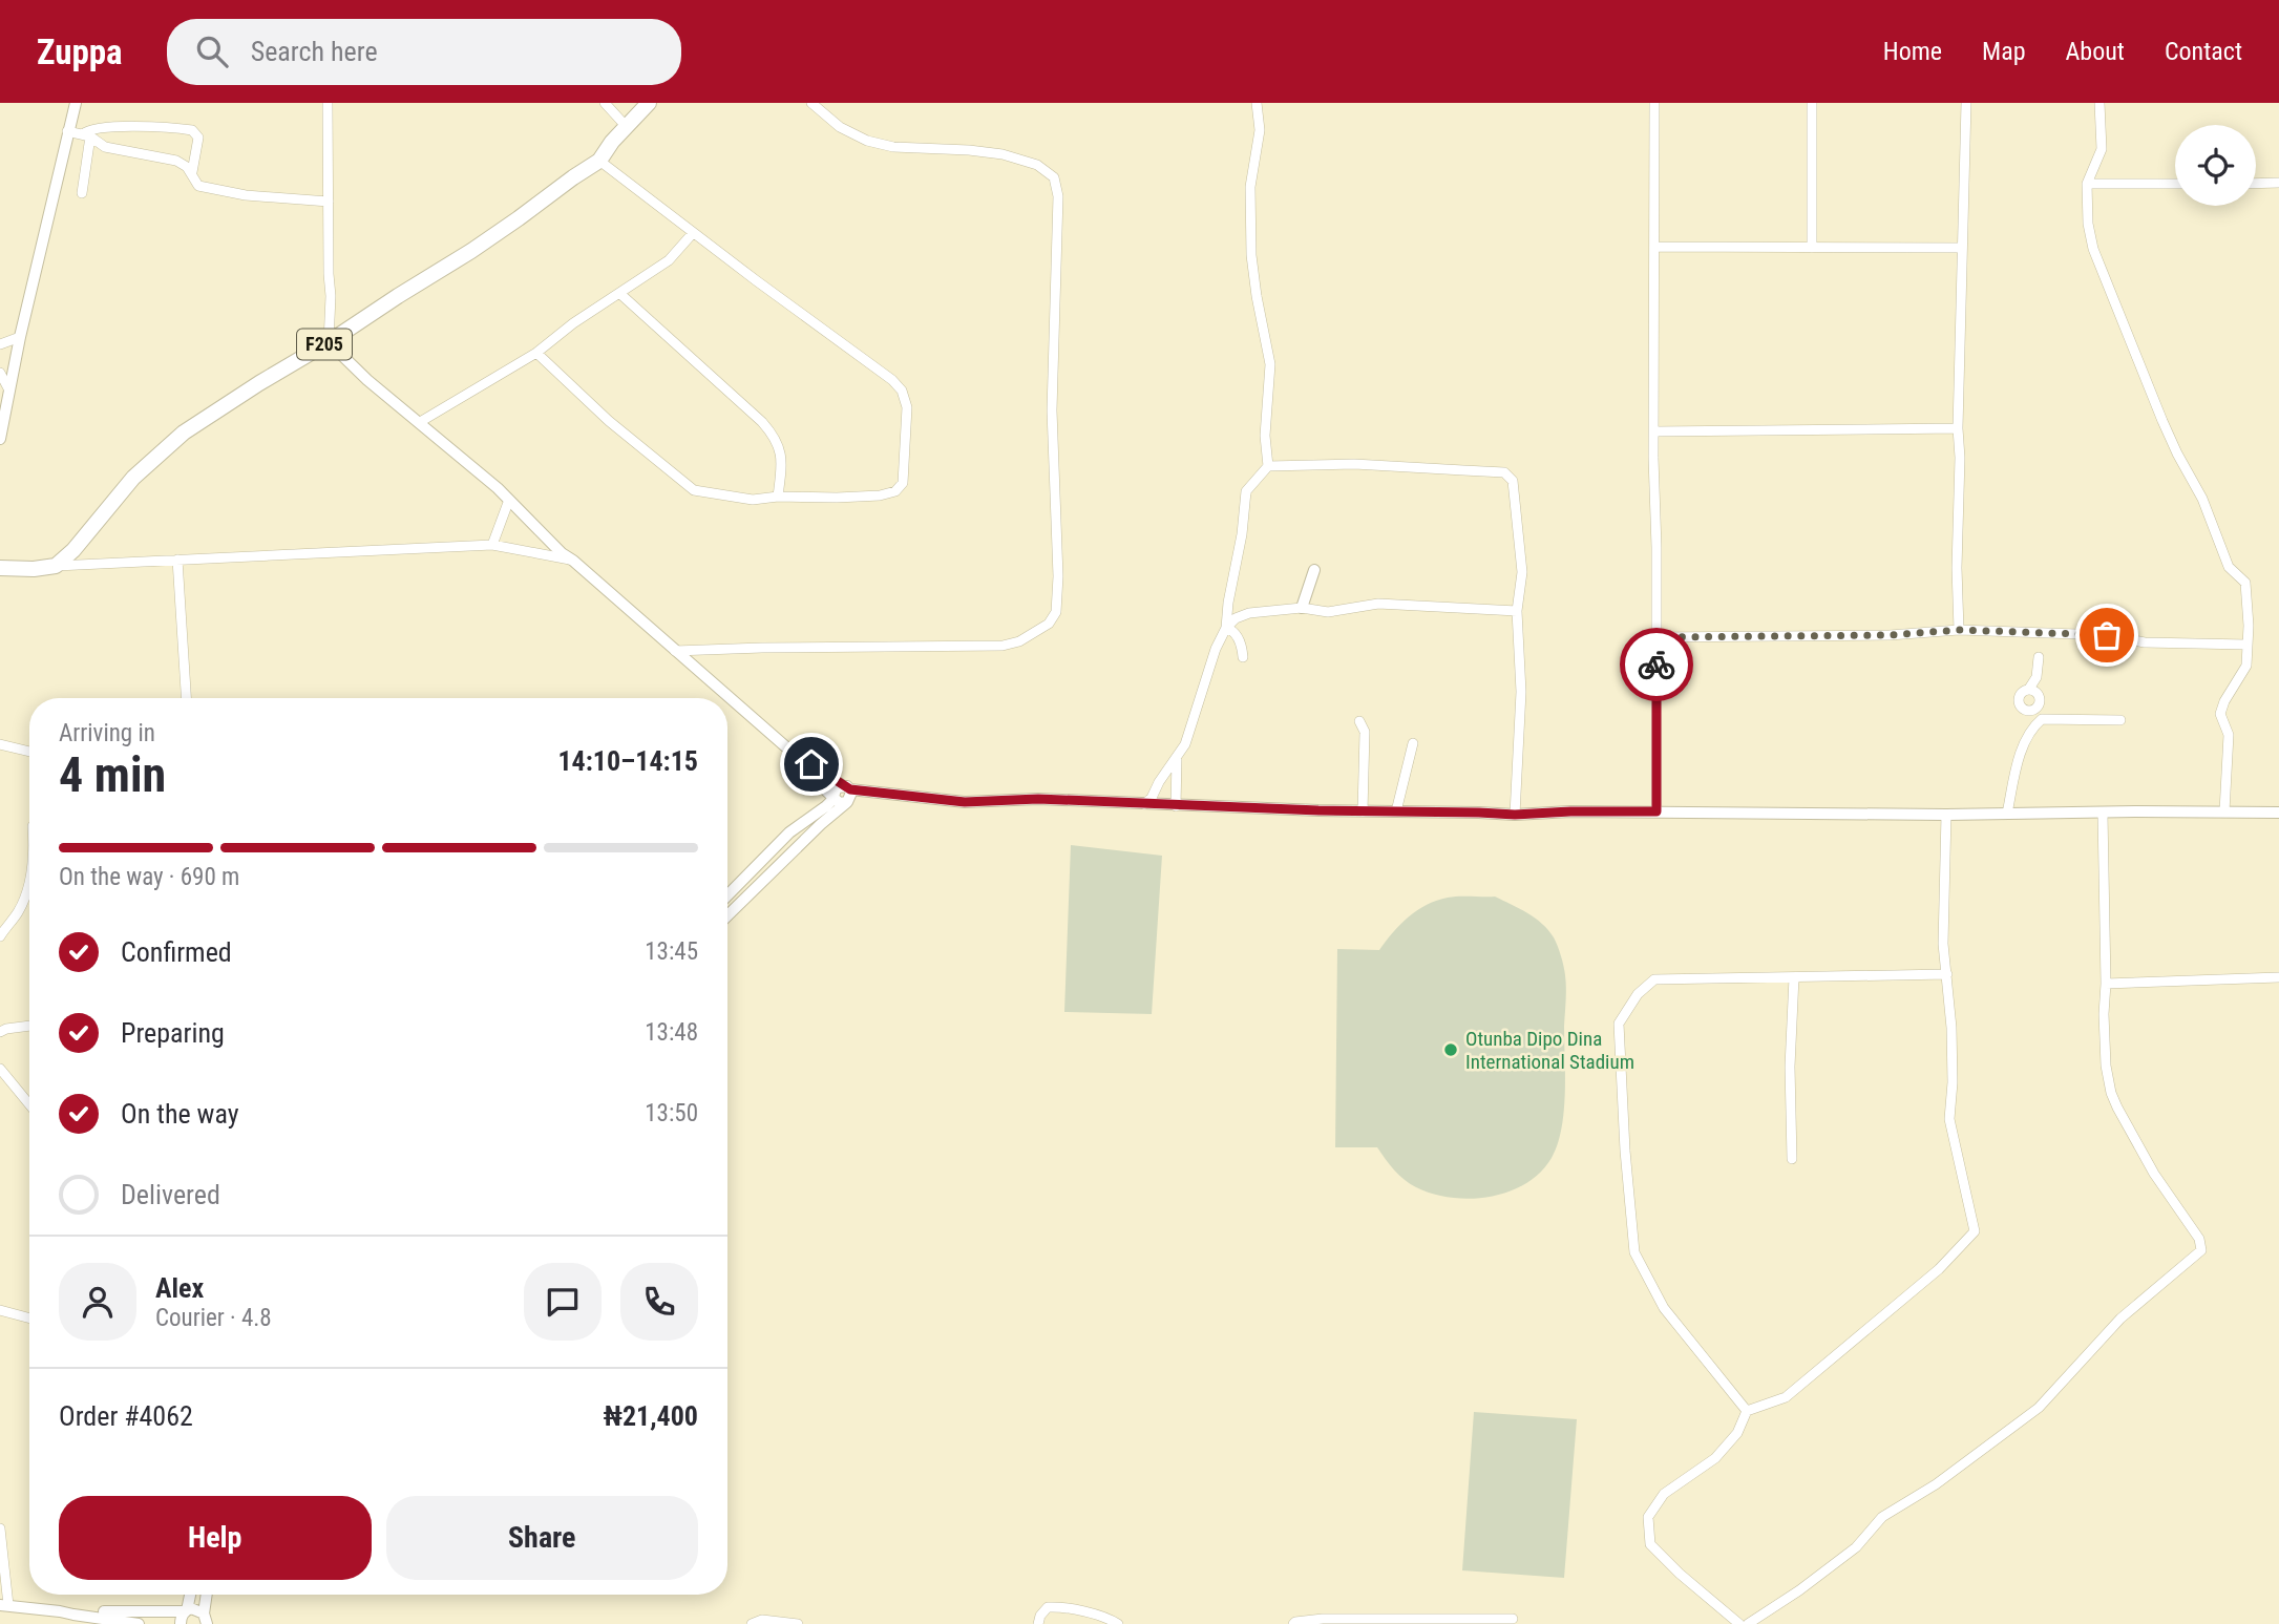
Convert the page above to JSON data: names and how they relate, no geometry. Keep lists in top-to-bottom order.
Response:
{
  "streets": {
    "main road": ["F205"]
  },
  "places": ["Otunba Dipo Dina International Stadium"],
  "page": {
    "header": "Zuppa",
    "search": "Search here",
    "nav": [
      "Home",
      "Map",
      "About",
      "Contact"
    ],
    "heading": ["4 min", "Arriving in", "14:10–14:15"],
    "panel": [
      "Alex",
      "Courier · 4.8",
      "Order #4062",
      "₦21,400"
    ],
    "bar": "On the way · 690 m",
    "list": [
      ["Confirmed", "13:45"],
      ["Preparing", "13:48"],
      ["On the way", "13:50"],
      "Delivered"
    ],
    "buttons": ["Help", "Share"]
  }
}
